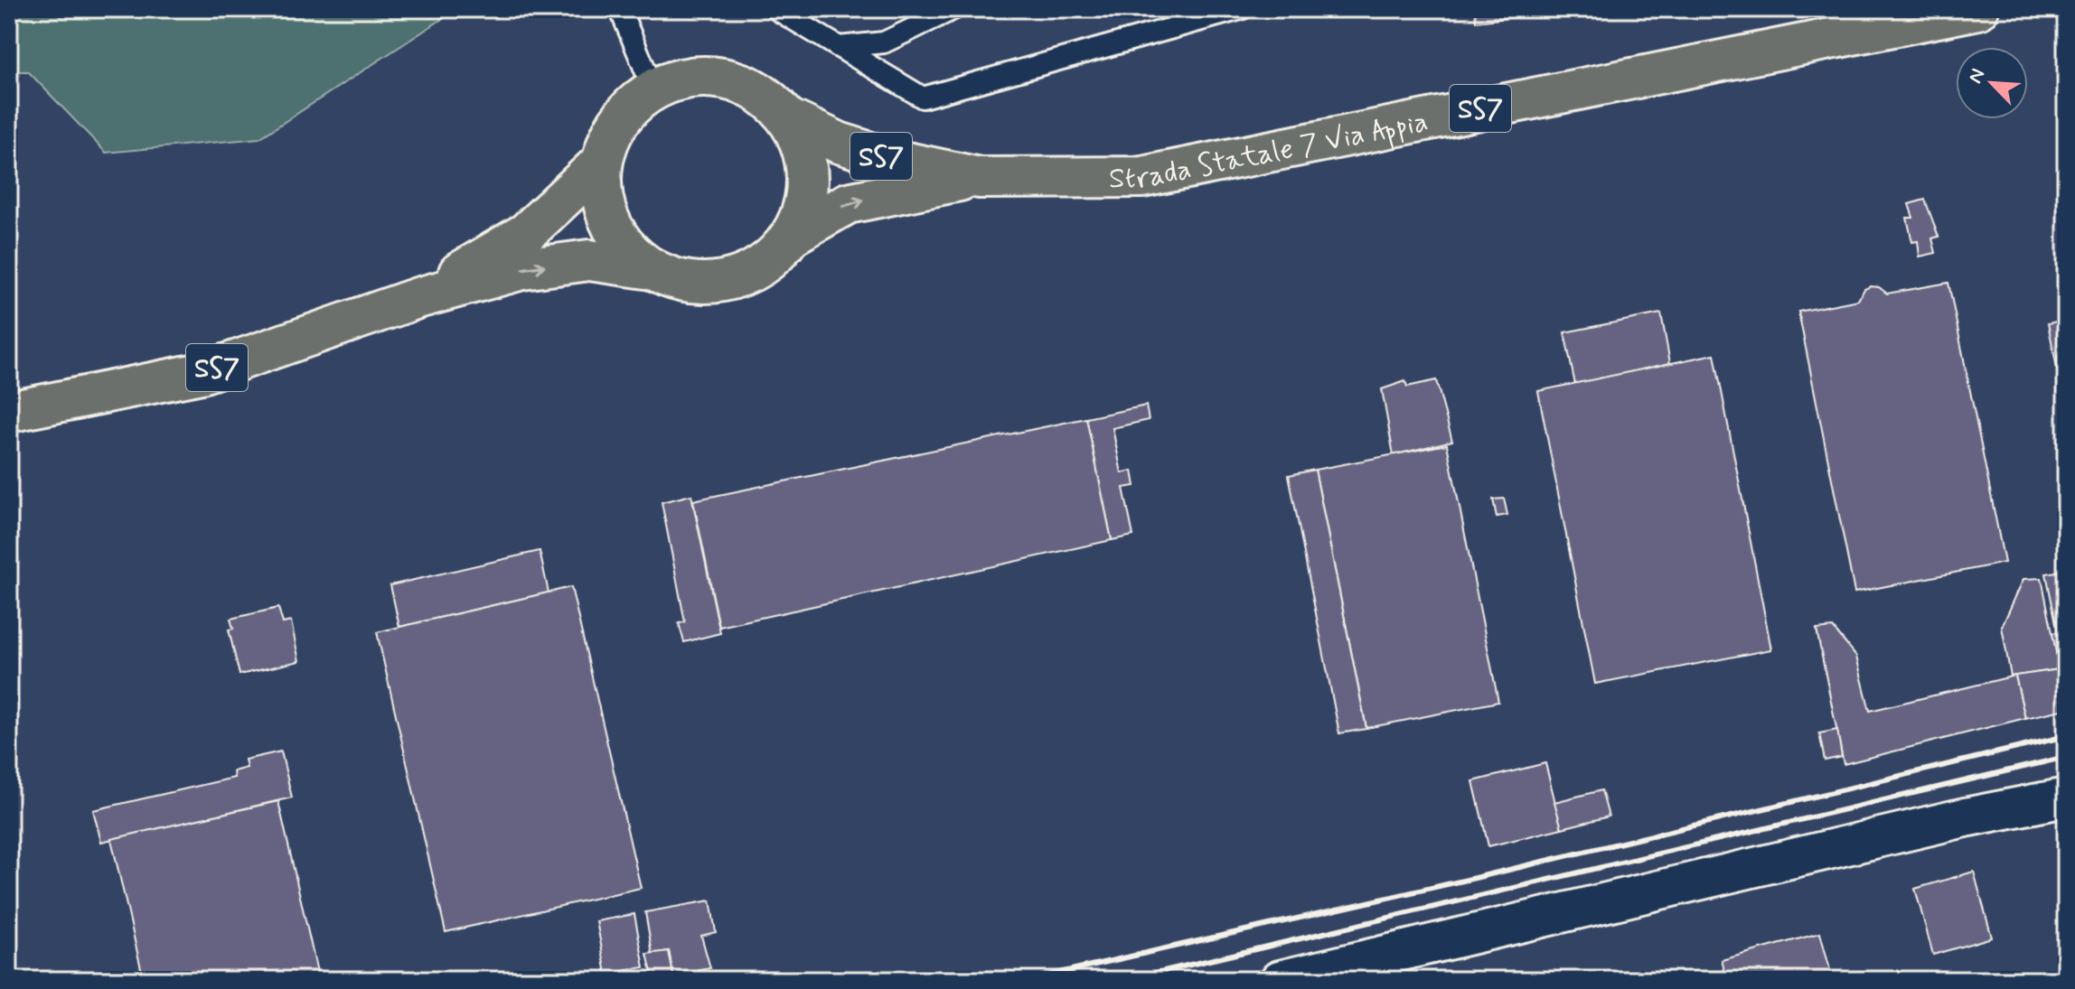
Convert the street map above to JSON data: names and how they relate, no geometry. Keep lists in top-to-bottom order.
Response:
{
  "streets": {
    "main road": ["SS7", "Strada Statale 7 Via Appia"]
  },
  "crossings": [
    ["SS7", "Strada Statale 7 Via Appia"]
  ],
  "north": "top left"
}
